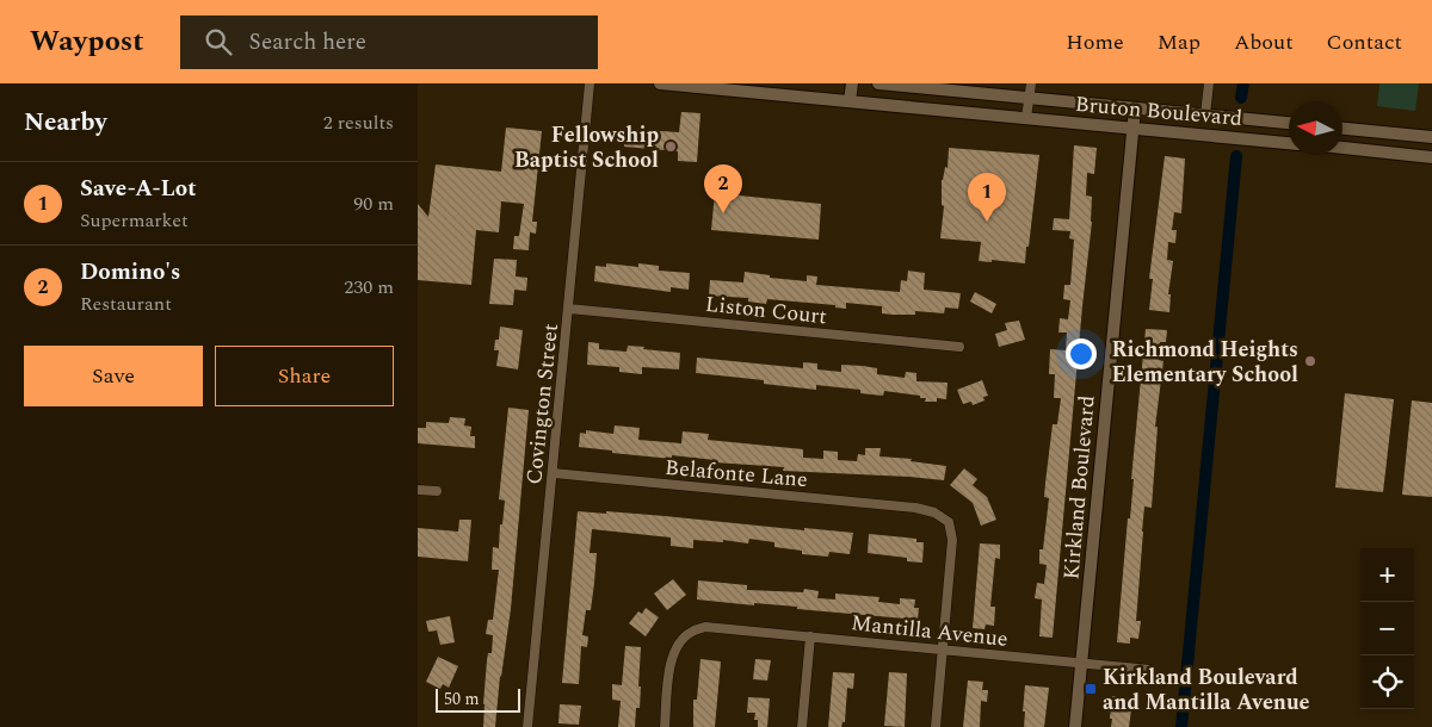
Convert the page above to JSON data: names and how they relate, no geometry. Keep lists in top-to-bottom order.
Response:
{
  "streets": {
    "street": [
      "Bruton Boulevard",
      "Liston Court",
      "Covington Street",
      "Belafonte Lane",
      "Kirkland Boulevard",
      "Mantilla Avenue"
    ]
  },
  "crossings": [
    ["Bruton Boulevard", "Kirkland Boulevard"],
    ["Liston Court", "Covington Street"],
    ["Covington Street", "Belafonte Lane"],
    ["Belafonte Lane", "Mantilla Avenue"],
    ["Kirkland Boulevard", "Mantilla Avenue"]
  ],
  "places": {
    "other": ["Fellowship Baptist School", "Richmond Heights Elementary School"],
    "transit": ["Kirkland Boulevard and Mantilla Avenue"]
  },
  "scale_bar": "50 m",
  "north": "left",
  "page": {
    "header": "Waypost",
    "search": "Search here",
    "nav": [
      "Home",
      "Map",
      "About",
      "Contact"
    ],
    "heading": ["Nearby", "2 results"],
    "list": [
      {
        "mark": "1",
        "name": "Save-A-Lot",
        "note": "Supermarket",
        "value": "90 m"
      },
      {
        "mark": "2",
        "name": "Domino's",
        "note": "Restaurant",
        "value": "230 m"
      }
    ],
    "pins": ["2", "1"],
    "buttons": ["Save", "Share"],
    "map_buttons": ["+", "−"],
    "scale": "50 m"
  }
}
